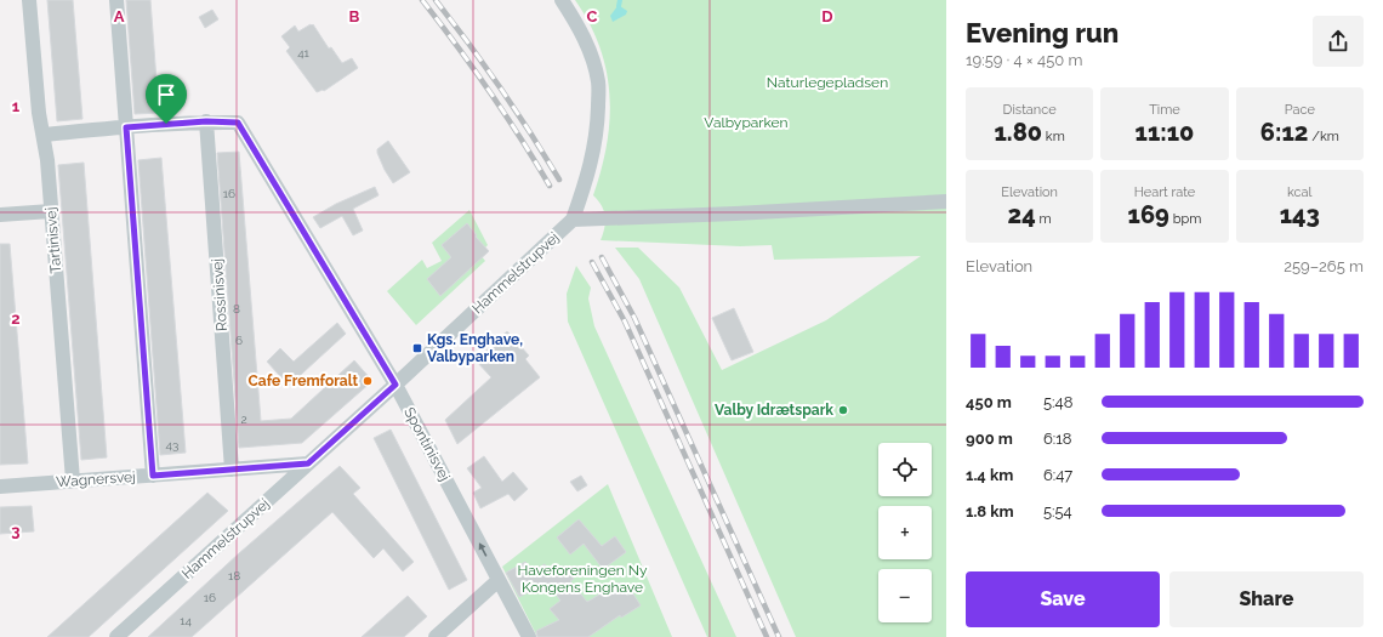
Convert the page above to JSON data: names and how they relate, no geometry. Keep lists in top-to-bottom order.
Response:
{
  "streets": {
    "street": [
      "Tartinisvej",
      "Hammelstrupvej",
      "Rossinisvej",
      "Spontinisvej",
      "Wagnersvej"
    ]
  },
  "crossings": [
    ["Tartinisvej", "Spontinisvej"],
    ["Tartinisvej", "Wagnersvej"],
    ["Hammelstrupvej", "Spontinisvej"],
    ["Hammelstrupvej", "Wagnersvej"],
    ["Rossinisvej", "Spontinisvej"],
    ["Rossinisvej", "Wagnersvej"]
  ],
  "parks": ["Naturlegepladsen", "Valbyparken", "Haveforeningen Ny Kongens Enghave"],
  "places": {
    "transit": ["Kgs. Enghave, Valbyparken"],
    "other": ["Cafe Fremforalt", "Valby Idrætspark"]
  },
  "house_numbers": [
    "41",
    "16",
    "8",
    "6",
    "2",
    "43",
    "18",
    "16",
    "14"
  ],
  "page": {
    "heading": ["Evening run", "19:59 · 4 × 450 m"],
    "stats": [
      ["Distance", "1.80 km"],
      ["Time", "11:10"],
      ["Pace", "6:12 /km"],
      ["Elevation", "24 m"],
      ["Heart rate", "169 bpm"],
      ["kcal", "143"]
    ],
    "chart": ["Elevation", "259–265 m"],
    "list": [
      {
        "name": "450 m",
        "note": "5:48"
      },
      {
        "name": "900 m",
        "note": "6:18"
      },
      {
        "name": "1.4 km",
        "note": "6:47"
      },
      {
        "name": "1.8 km",
        "note": "5:54"
      }
    ],
    "map_buttons": ["+", "−"],
    "buttons": ["Save", "Share"]
  },
  "grid": {
    "columns": [
      "A",
      "B",
      "C",
      "D"
    ],
    "rows": ["1", "2", "3"]
  }
}
